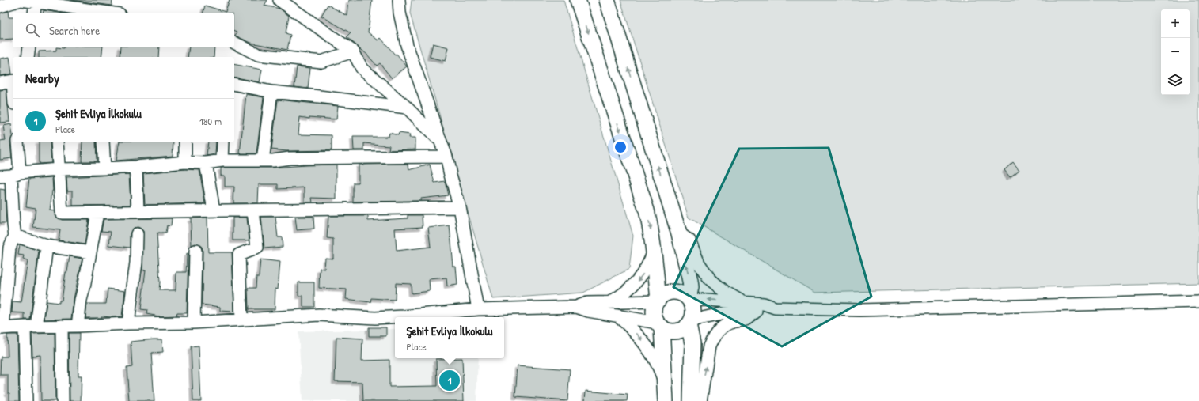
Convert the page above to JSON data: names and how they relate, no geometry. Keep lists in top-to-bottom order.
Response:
{
  "page": {
    "map_buttons": ["+", "−"],
    "search": "Search here",
    "heading": "Nearby",
    "list": [
      {
        "mark": "1",
        "name": "Şehit Evliya İlkokulu",
        "note": "Place",
        "value": "180 m"
      }
    ],
    "popup": ["Şehit Evliya İlkokulu", "Place"],
    "pins": "1"
  }
}
